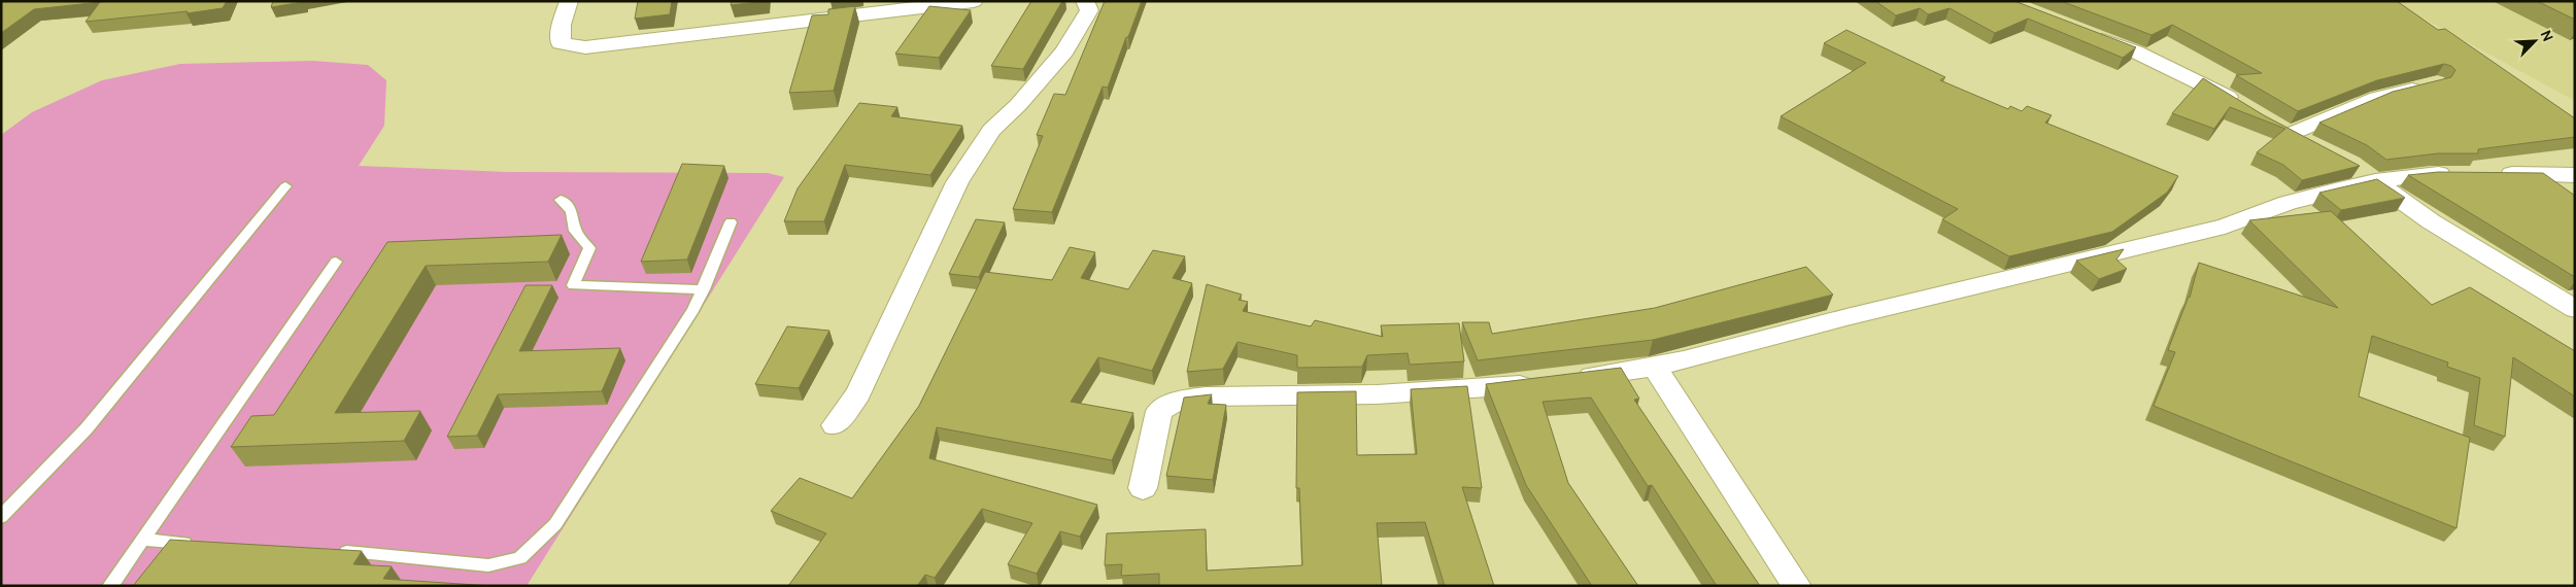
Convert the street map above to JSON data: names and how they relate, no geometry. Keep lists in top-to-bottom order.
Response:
{
  "north": "top right"
}
